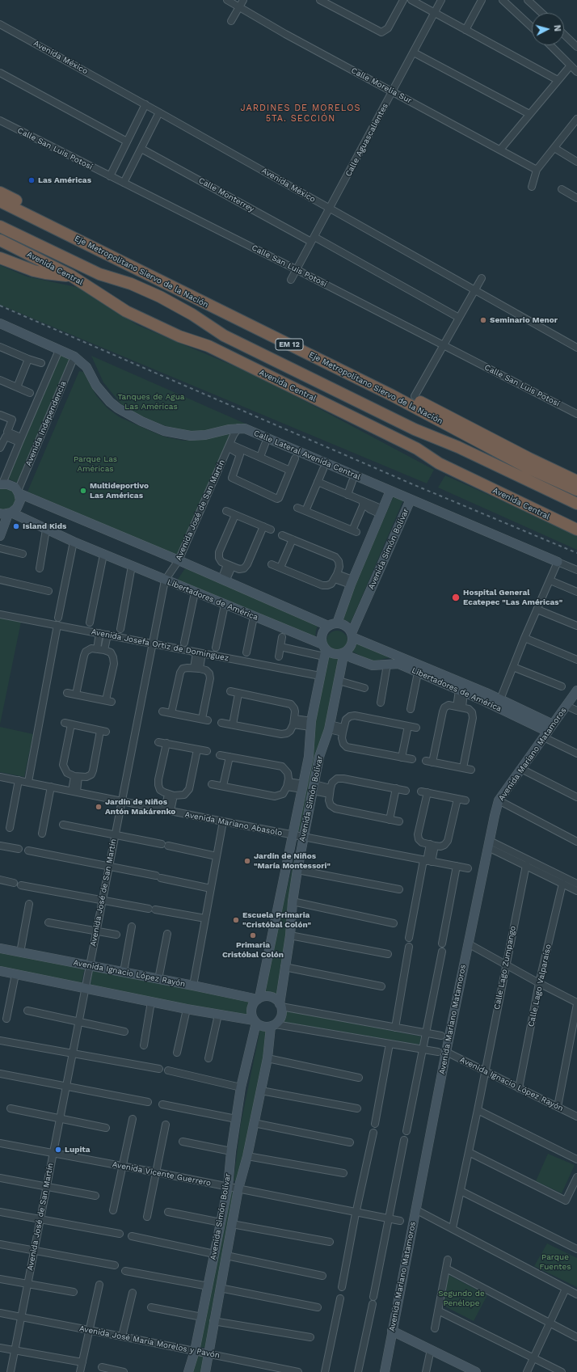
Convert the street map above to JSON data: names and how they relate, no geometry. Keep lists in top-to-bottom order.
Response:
{
  "streets": {
    "highway": ["Avenida Central", "Eje Metropolitano Siervo de la Nación", "EM 12"],
    "main road": [
      "Calle Lateral Avenida Central",
      "Avenida Simón Bolívar",
      "Libertadores de América",
      "Avenida Mariano Matamoros",
      "Avenida Ignacio López Rayón"
    ],
    "street": [
      "Avenida México",
      "Calle Morelia Sur",
      "Calle Aguascalientes",
      "Calle San Luis Potosí",
      "Calle Monterrey",
      "Avenida Independencia",
      "Avenida José de San Martín",
      "Avenida Josefa Ortiz de Domínguez",
      "Avenida Mariano Abasolo",
      "Calle Lago Zumpango",
      "Calle Lago Valparaíso",
      "Avenida Vicente Guerrero",
      "Avenida José María Morelos y Pavón"
    ]
  },
  "crossings": [
    ["Avenida México", "Calle Aguascalientes"],
    ["Calle Morelia Sur", "Calle Aguascalientes"],
    ["Calle Aguascalientes", "Calle San Luis Potosí"],
    ["Calle Aguascalientes", "Calle Monterrey"],
    ["Avenida Independencia", "Calle Lateral Avenida Central"],
    ["Calle Lateral Avenida Central", "Avenida José de San Martín"],
    ["Calle Lateral Avenida Central", "Avenida Simón Bolívar"],
    ["Avenida José de San Martín", "Libertadores de América"],
    ["Avenida José de San Martín", "Avenida Josefa Ortiz de Domínguez"],
    ["Avenida José de San Martín", "Avenida Mariano Abasolo"],
    ["Avenida José de San Martín", "Avenida Ignacio López Rayón"],
    ["Avenida José de San Martín", "Avenida Vicente Guerrero"],
    ["Avenida José de San Martín", "Avenida José María Morelos y Pavón"],
    ["Avenida Simón Bolívar", "Libertadores de América"],
    ["Avenida Simón Bolívar", "Avenida Josefa Ortiz de Domínguez"],
    ["Avenida Simón Bolívar", "Avenida Mariano Abasolo"],
    ["Avenida Simón Bolívar", "Avenida Ignacio López Rayón"],
    ["Avenida Simón Bolívar", "Avenida Vicente Guerrero"],
    ["Avenida Simón Bolívar", "Avenida José María Morelos y Pavón"],
    ["Libertadores de América", "Avenida Mariano Matamoros"],
    ["Avenida Mariano Matamoros", "Avenida Ignacio López Rayón"],
    ["Calle Lago Zumpango", "Avenida Ignacio López Rayón"],
    ["Avenida Ignacio López Rayón", "Calle Lago Valparaíso"]
  ],
  "districts": ["JARDINES DE MORELOS 5TA. SECCIÓN"],
  "parks": [
    "Tanques de Agua Las Américas",
    "Parque Las Américas",
    "Parque Fuentes",
    "Segundo de Penélope"
  ],
  "places": [
    "Las Américas",
    "Seminario Menor",
    "Multideportivo Las Américas",
    "Island Kids",
    "Hospital General Ecatepec \"Las Américas\"",
    "Jardín de Niños Antón Makárenko",
    "Jardín de Niños \"María Montessori\"",
    "Escuela Primaria \"Cristóbal Colón\"",
    "Primaria Cristóbal Colón",
    "Lupita"
  ],
  "north": "right"
}
